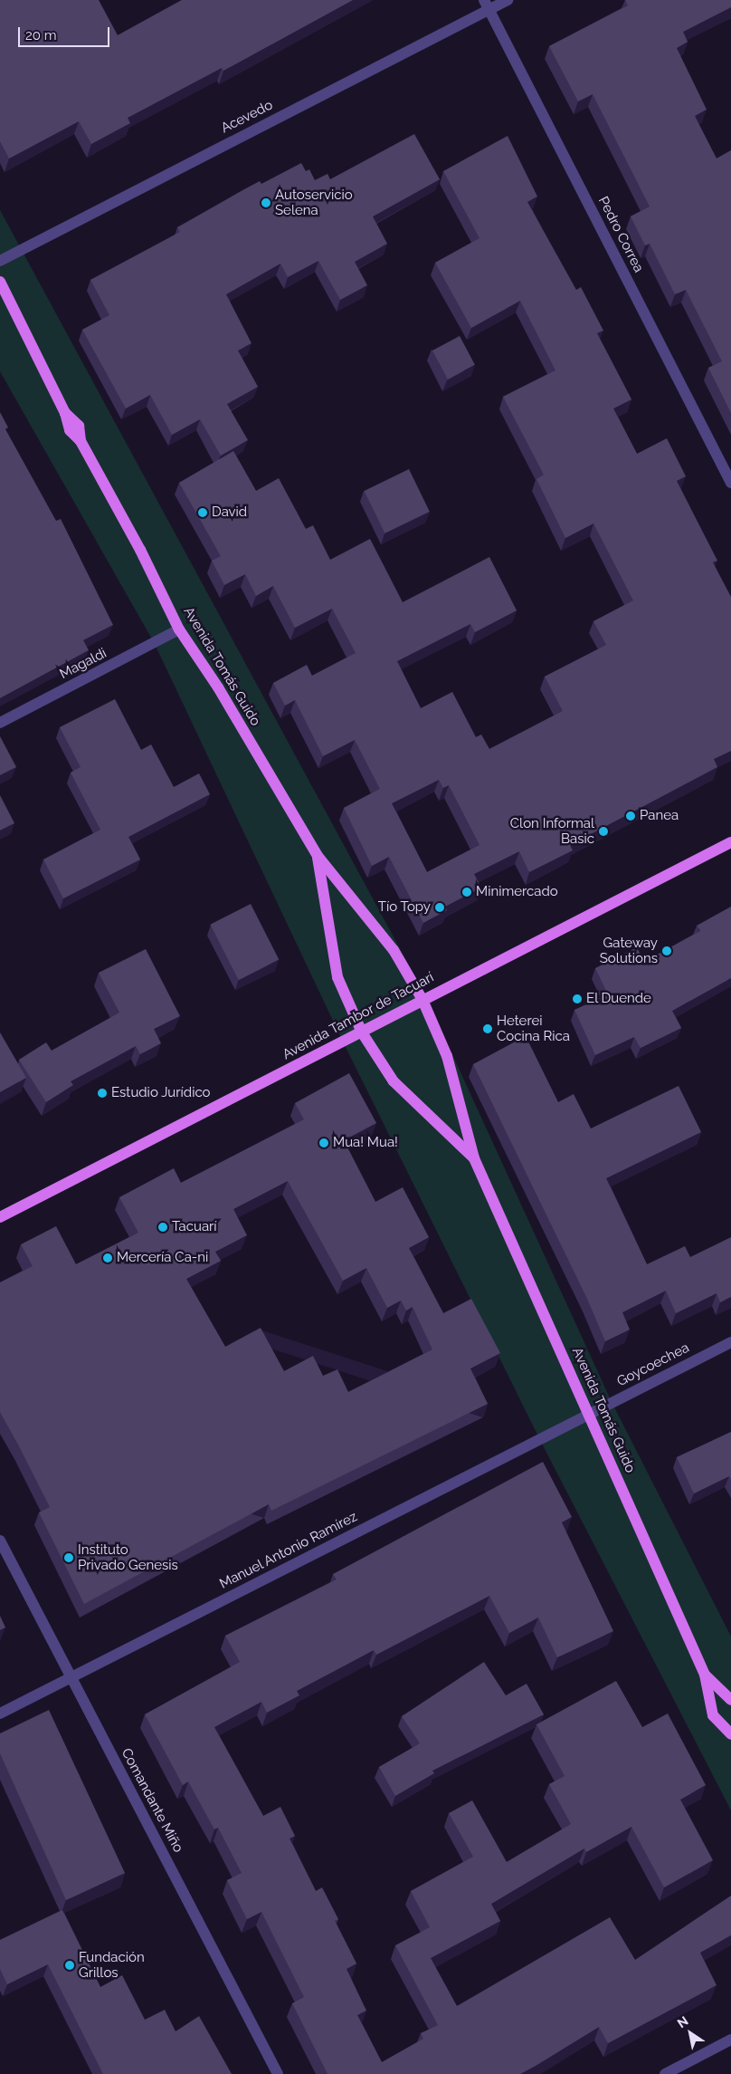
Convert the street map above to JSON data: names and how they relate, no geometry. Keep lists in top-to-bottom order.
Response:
{
  "streets": {
    "main road": ["Avenida Tomás Guido", "Avenida Tambor de Tacuarí"],
    "street": [
      "Acevedo",
      "Pedro Correa",
      "Magaldi",
      "Goycoechea",
      "Manuel Antonio Ramírez",
      "Comandante Miño"
    ]
  },
  "crossings": [
    ["Acevedo", "Pedro Correa"],
    ["Magaldi", "Avenida Tomás Guido"],
    ["Avenida Tomás Guido", "Avenida Tambor de Tacuarí"],
    ["Avenida Tomás Guido", "Goycoechea"],
    ["Avenida Tomás Guido", "Manuel Antonio Ramírez"],
    ["Goycoechea", "Manuel Antonio Ramírez"],
    ["Manuel Antonio Ramírez", "Comandante Miño"]
  ],
  "places": [
    "Autoservicio Selena",
    "David",
    "Panea",
    "Clon Informal Basic",
    "Minimercado",
    "Tío Topy",
    "Gateway Solutions",
    "El Duende",
    "Heterei Cocina Rica",
    "Estudio Jurídico",
    "Mua! Mua!",
    "Tacuarí",
    "Mercería Ca-ni",
    "Instituto Privado Genesis",
    "Fundación Grillos"
  ],
  "scale_bar": "20 m",
  "north": "top left"
}
